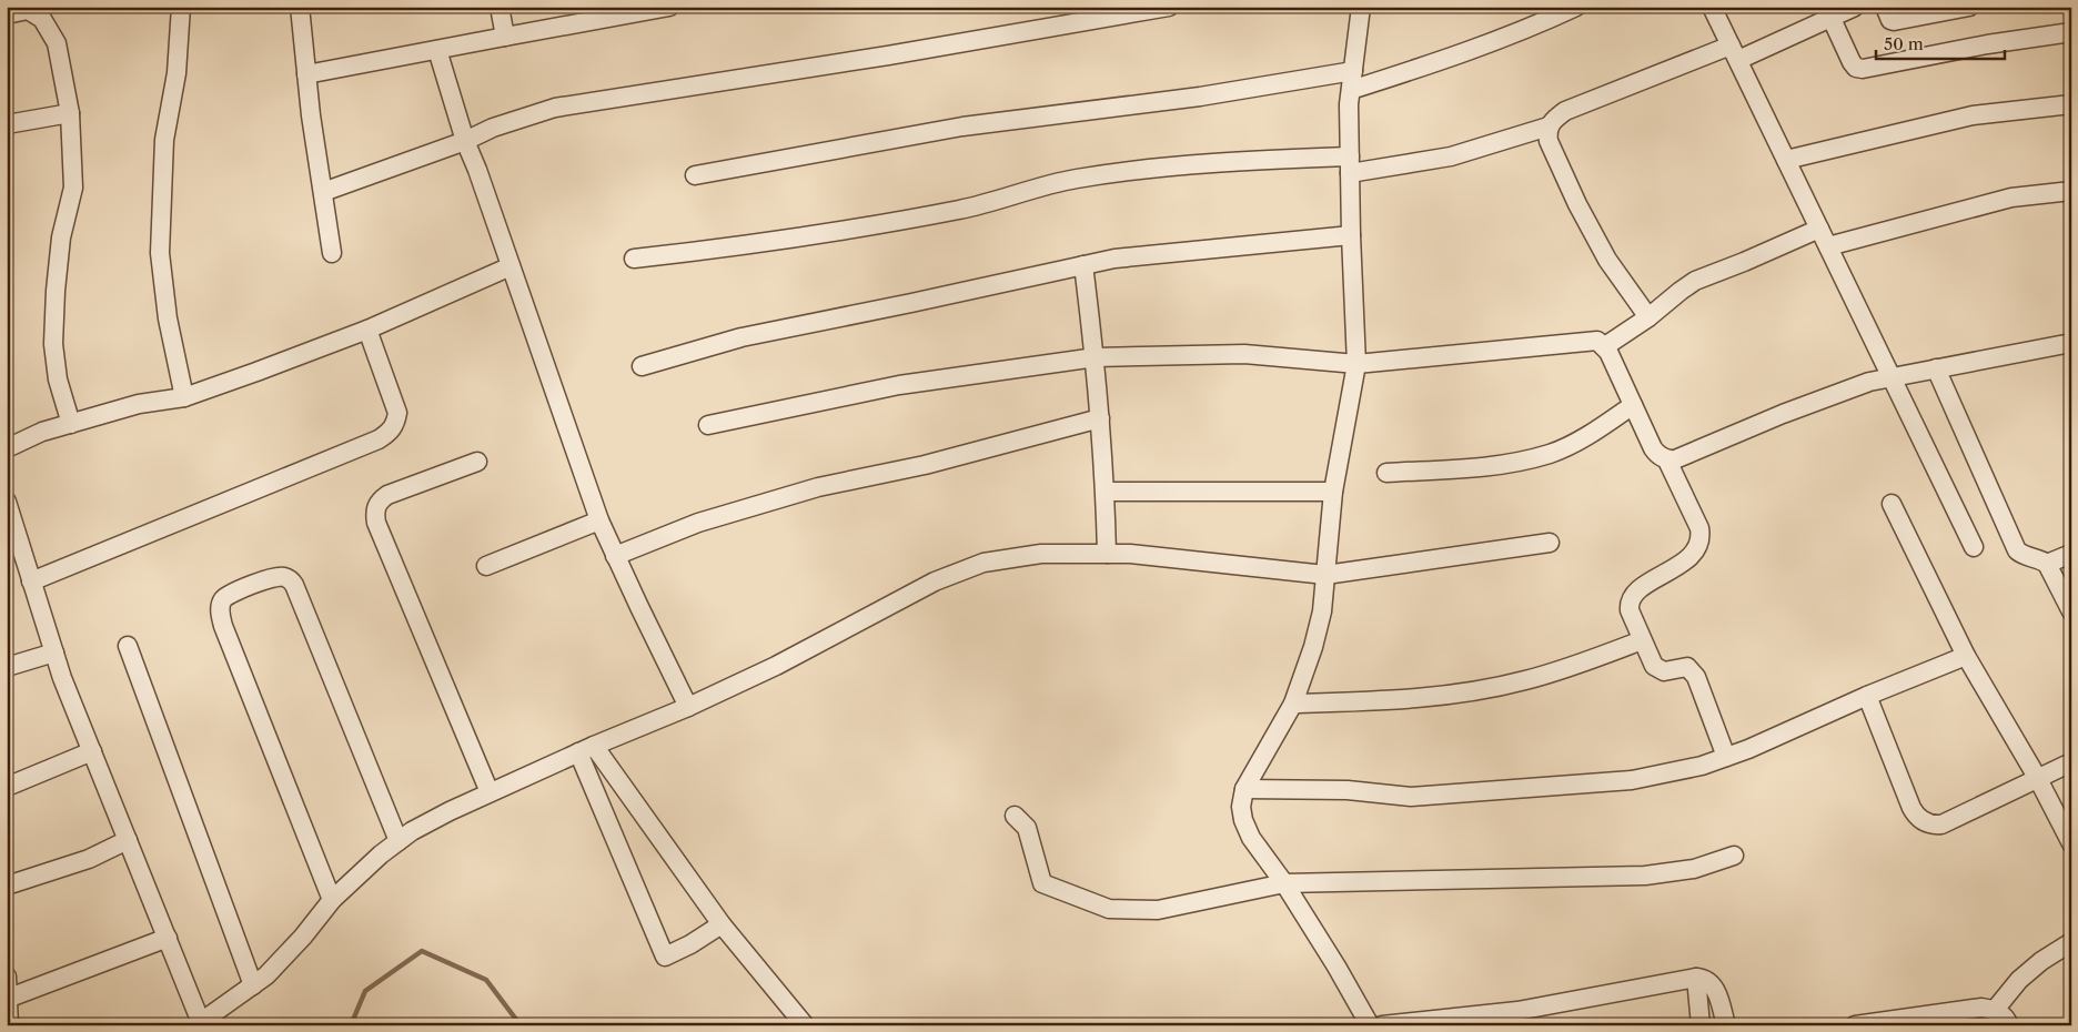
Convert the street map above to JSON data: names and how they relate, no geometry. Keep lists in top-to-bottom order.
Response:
{
  "scale_bar": "50 m"
}
